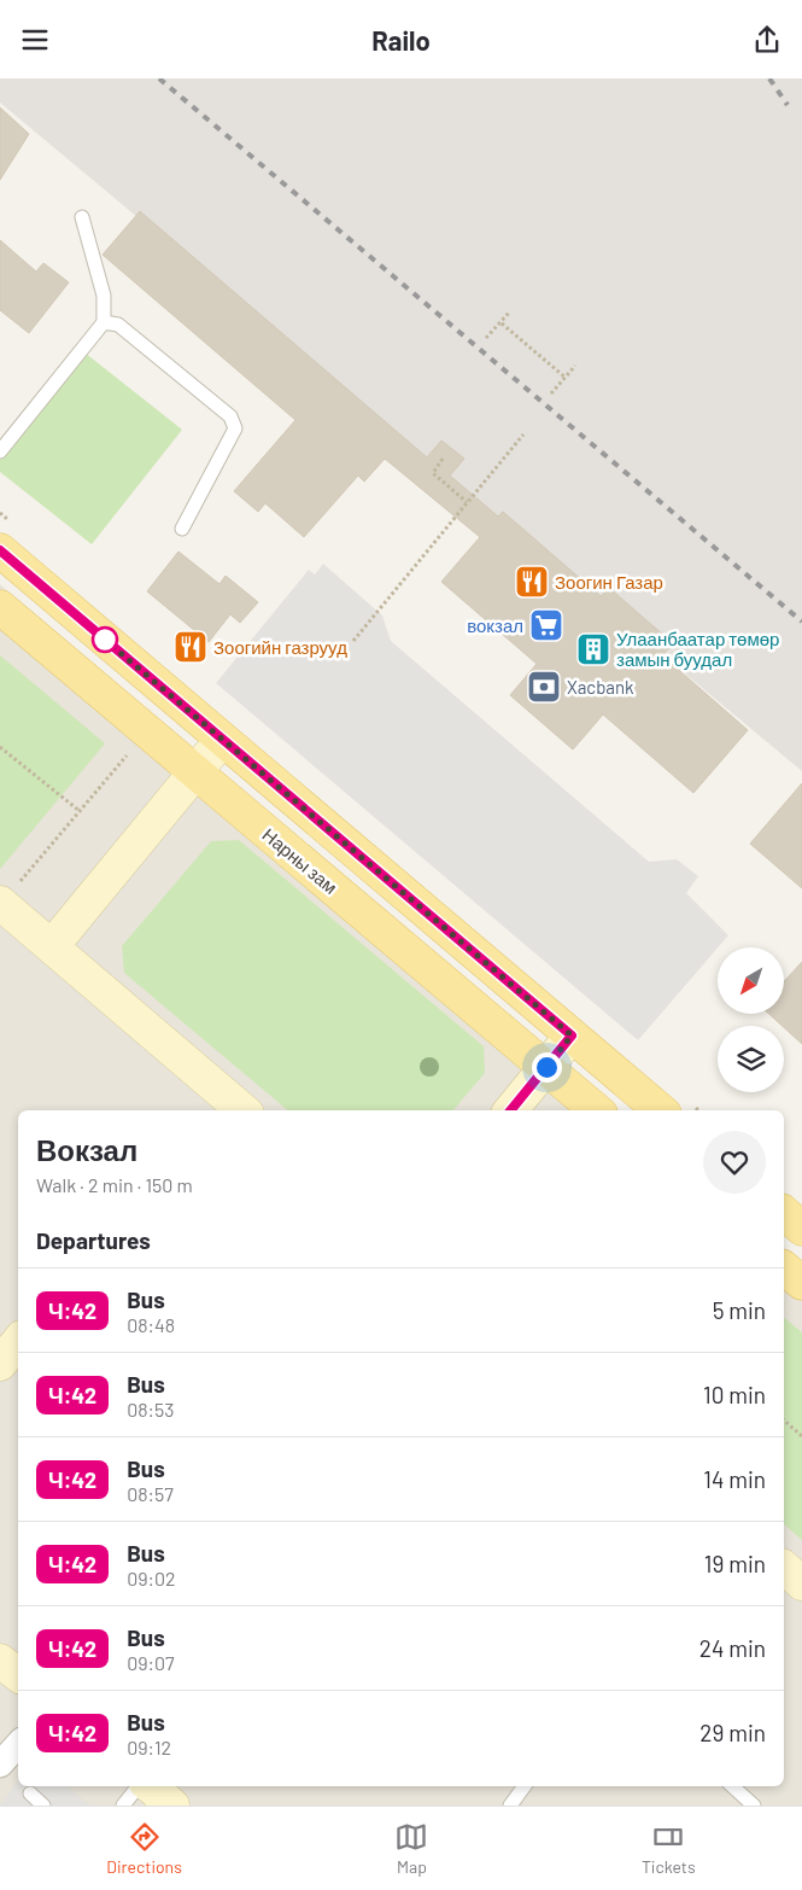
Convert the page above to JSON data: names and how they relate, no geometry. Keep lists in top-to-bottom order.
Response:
{
  "streets": {
    "main road": ["Нарны зам"]
  },
  "places": {
    "restaurant": ["Зоогин Газар", "Зоогийн газрууд"],
    "supermarket": ["вокзал"],
    "building": ["Улаанбаатар төмөр замын буудал"],
    "bank": ["Xacbank"]
  },
  "lines": ["bus line Ч:42"],
  "north": "bottom left",
  "page": {
    "header": "Railo",
    "heading": [
      ["Вокзал", "Walk · 2 min · 150 m"],
      "Departures"
    ],
    "list": [
      {
        "mark": "Ч:42",
        "name": "Bus",
        "note": "08:48",
        "value": "5 min"
      },
      {
        "mark": "Ч:42",
        "name": "Bus",
        "note": "08:53",
        "value": "10 min"
      },
      {
        "mark": "Ч:42",
        "name": "Bus",
        "note": "08:57",
        "value": "14 min"
      },
      {
        "mark": "Ч:42",
        "name": "Bus",
        "note": "09:02",
        "value": "19 min"
      },
      {
        "mark": "Ч:42",
        "name": "Bus",
        "note": "09:07",
        "value": "24 min"
      },
      {
        "mark": "Ч:42",
        "name": "Bus",
        "note": "09:12",
        "value": "29 min"
      }
    ],
    "tabs": ["Directions", "Map", "Tickets"]
  }
}
